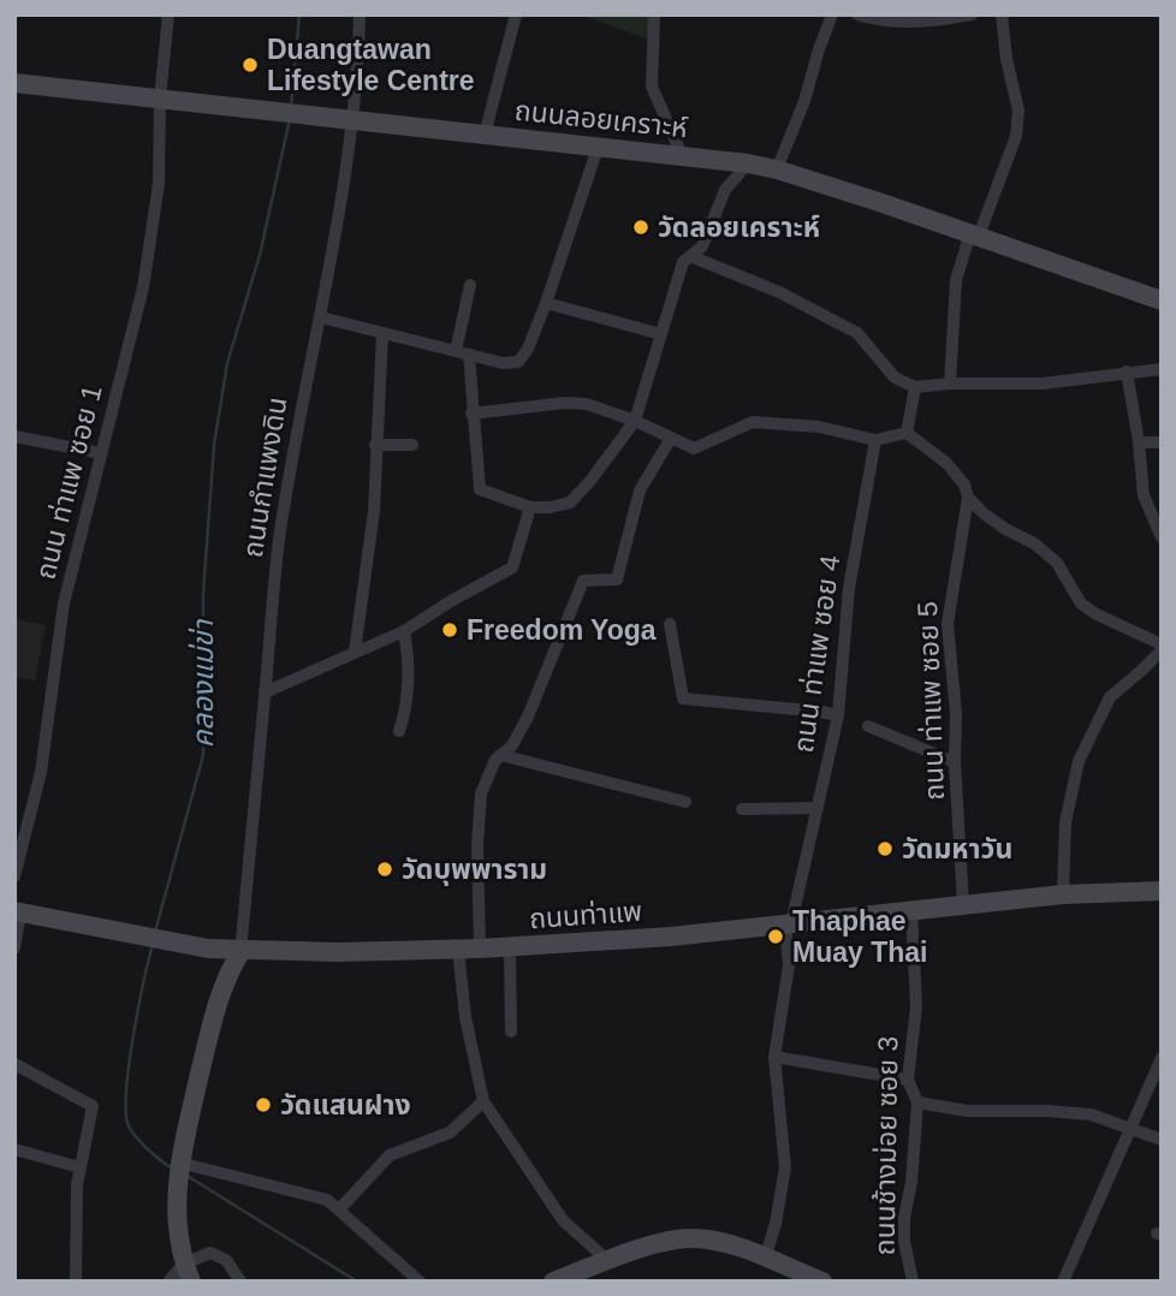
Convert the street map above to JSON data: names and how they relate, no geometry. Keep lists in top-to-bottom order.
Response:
{
  "streets": {
    "street": [
      "ถนนลอยเคราะห์",
      "ถนนกำแพงดิน",
      "ถนน ท่าแพ ซอย 1",
      "ถนน ท่าแพ ซอย 4",
      "ถนน ท่าแพ ซอย 5",
      "ถนนท่าแพ",
      "ถนนช้างม่อย ซอย 3"
    ]
  },
  "crossings": [
    ["ถนนลอยเคราะห์", "ถนนกำแพงดิน"],
    ["ถนนลอยเคราะห์", "ถนน ท่าแพ ซอย 1"],
    ["ถนนกำแพงดิน", "ถนนท่าแพ"],
    ["ถนน ท่าแพ ซอย 4", "ถนนท่าแพ"],
    ["ถนน ท่าแพ ซอย 5", "ถนนท่าแพ"],
    ["ถนนท่าแพ", "ถนนช้างม่อย ซอย 3"]
  ],
  "water": ["คลองแม่ข่า"],
  "places": [
    "Duangtawan Lifestyle Centre",
    "วัดลอยเคราะห์",
    "Freedom Yoga",
    "วัดมหาวัน",
    "วัดบุพพาราม",
    "Thaphae Muay Thai",
    "วัดแสนฝาง"
  ]
}
